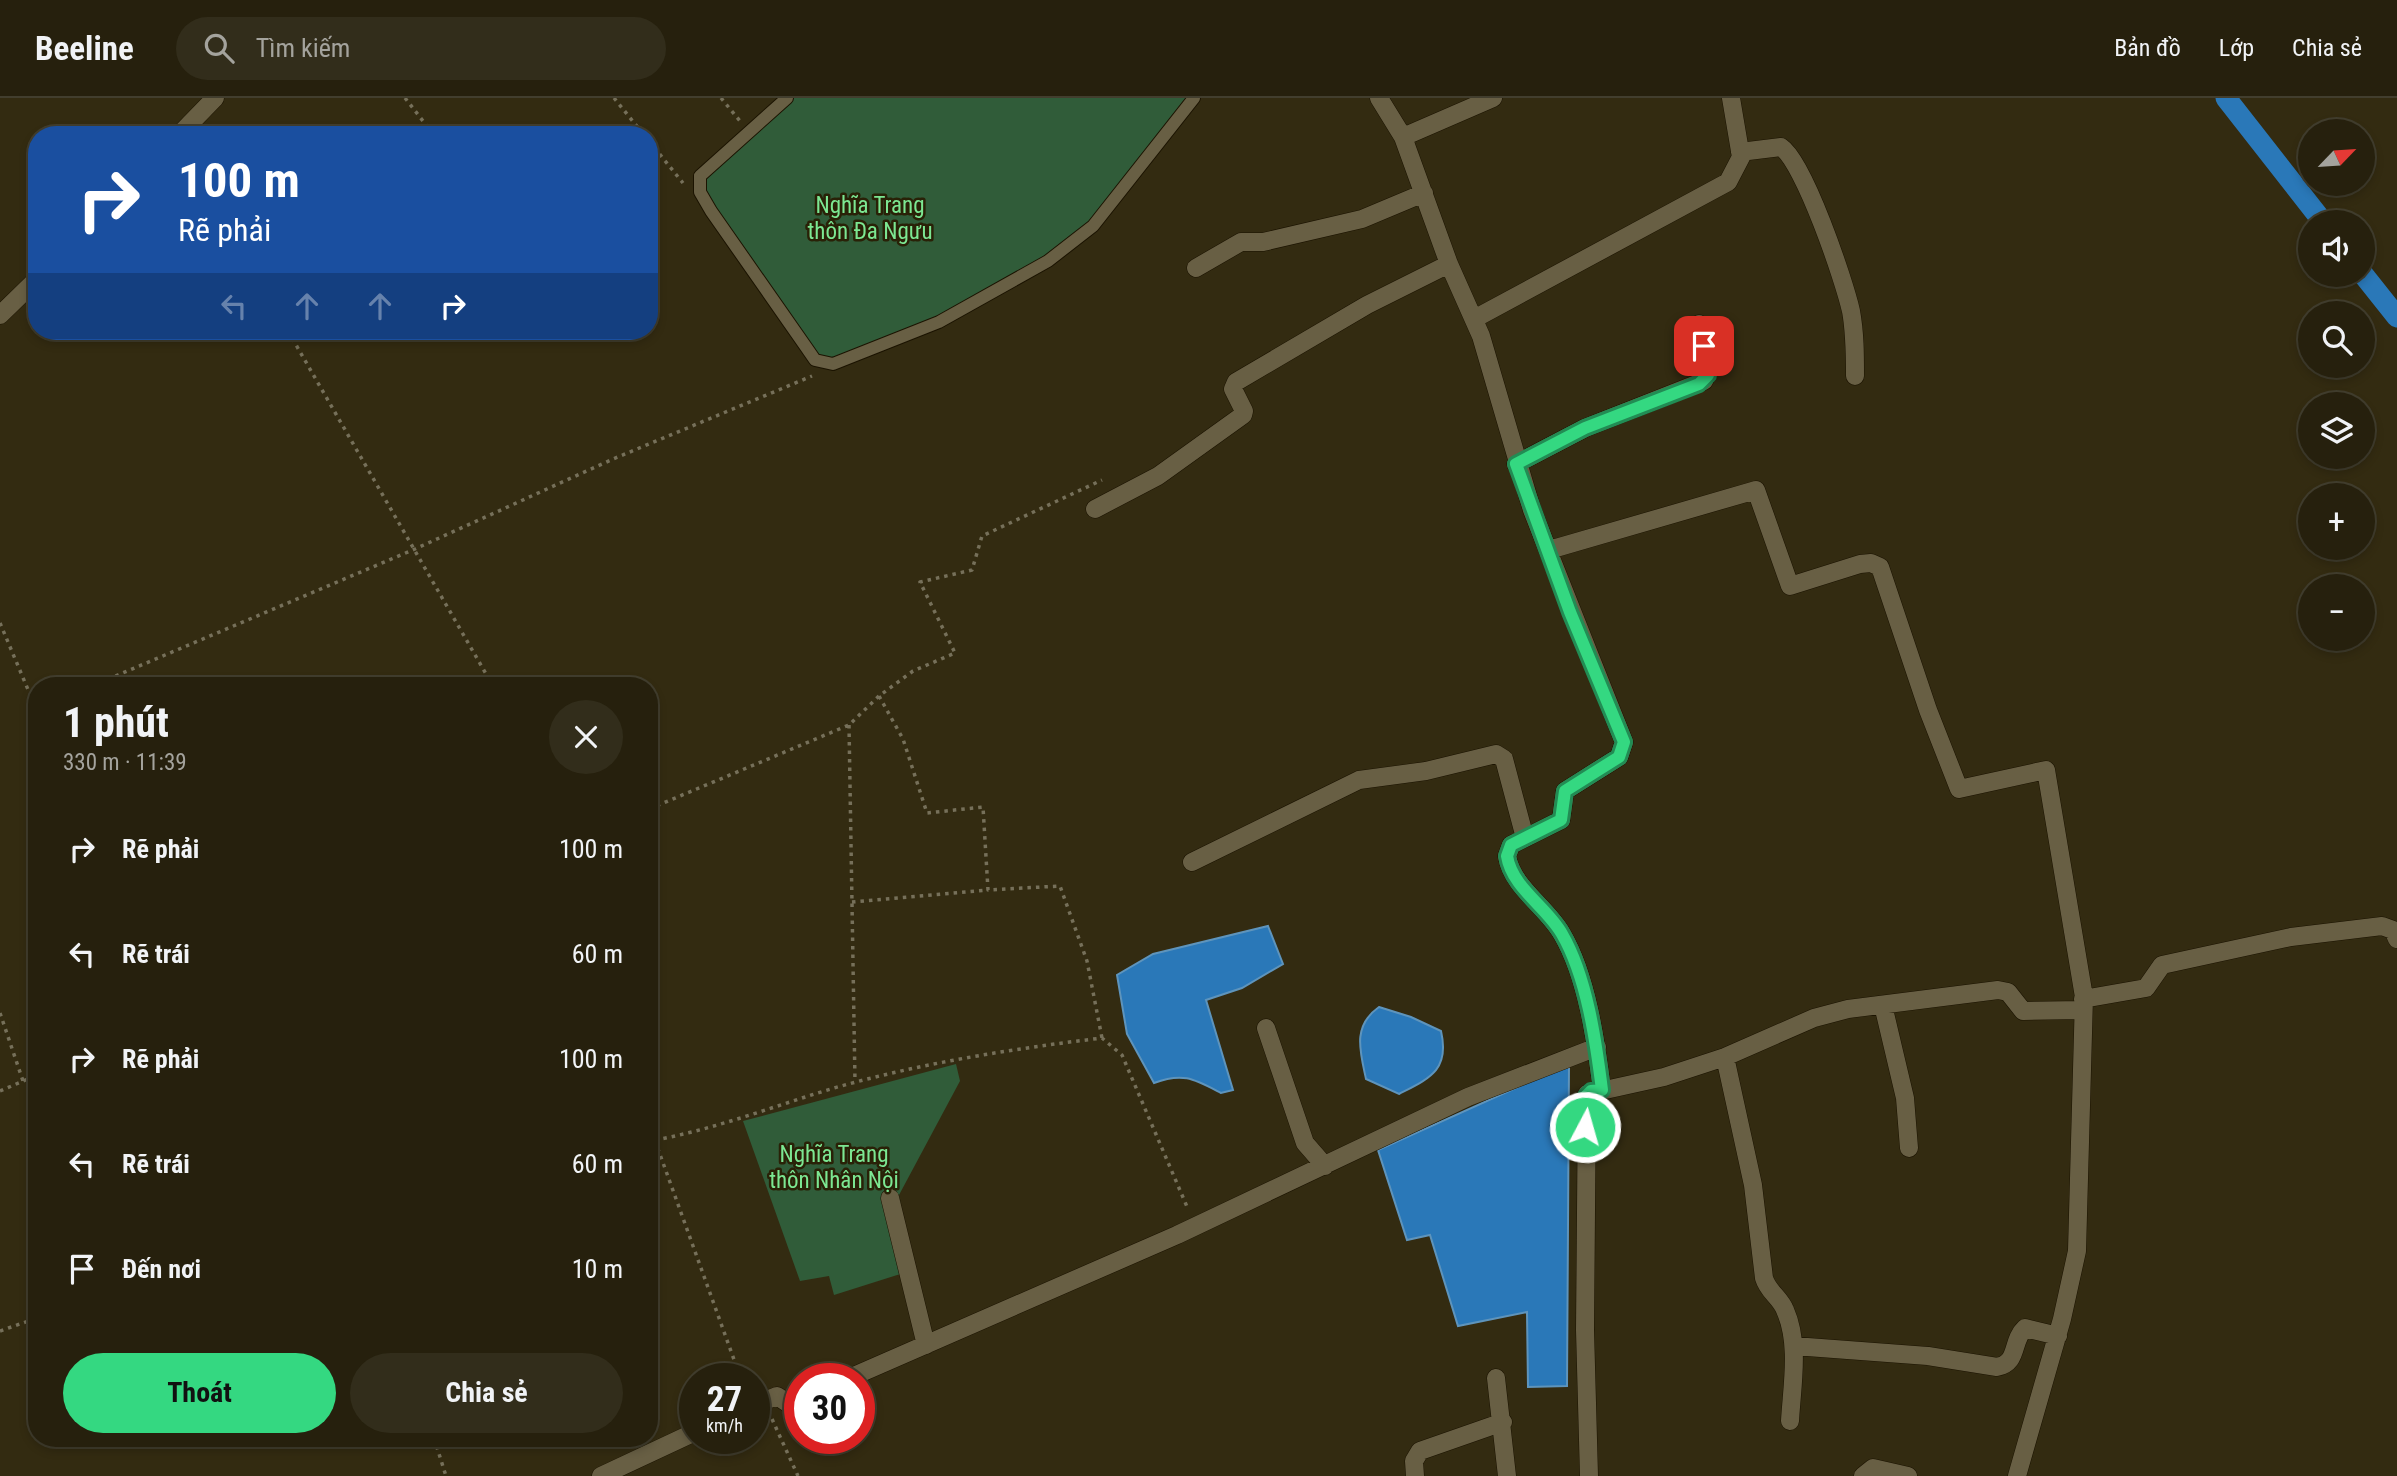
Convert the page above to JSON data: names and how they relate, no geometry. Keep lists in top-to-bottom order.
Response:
{
  "parks": ["Nghĩa Trang thôn Đa Ngưu", "Nghĩa Trang thôn Nhân Nội"],
  "north": "top right",
  "page": {
    "header": "Beeline",
    "search": "Tìm kiếm",
    "nav": ["Bản đồ", "Lớp", "Chia sẻ"],
    "map_buttons": ["+", "−"],
    "turn": ["100 m", "Rẽ phải"],
    "heading": ["1 phút", "330 m · 11:39"],
    "list": [
      {
        "name": "Rẽ phải",
        "value": "100 m"
      },
      {
        "name": "Rẽ trái",
        "value": "60 m"
      },
      {
        "name": "Rẽ phải",
        "value": "100 m"
      },
      {
        "name": "Rẽ trái",
        "value": "60 m"
      },
      {
        "name": "Đến nơi",
        "value": "10 m"
      }
    ],
    "buttons": ["Thoát", "Chia sẻ"],
    "speed": "27 km/h",
    "limit": "30"
  }
}
